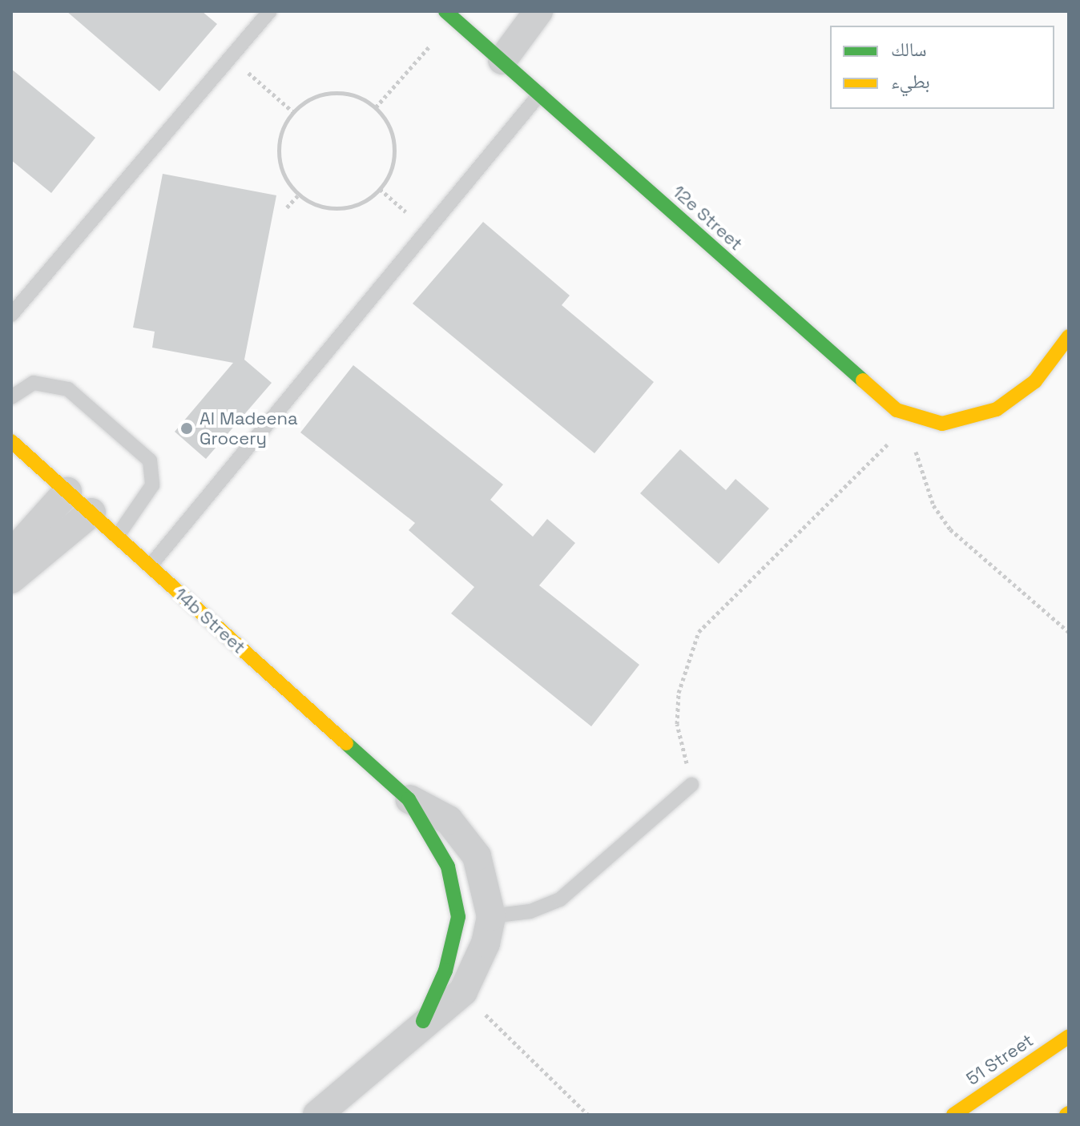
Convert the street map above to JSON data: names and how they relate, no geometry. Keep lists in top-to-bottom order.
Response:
{
  "streets": {
    "street": ["12e Street", "14b Street", "51 Street"]
  },
  "places": ["Al Madeena Grocery"],
  "legend": ["سالك", "بطيء"]
}
